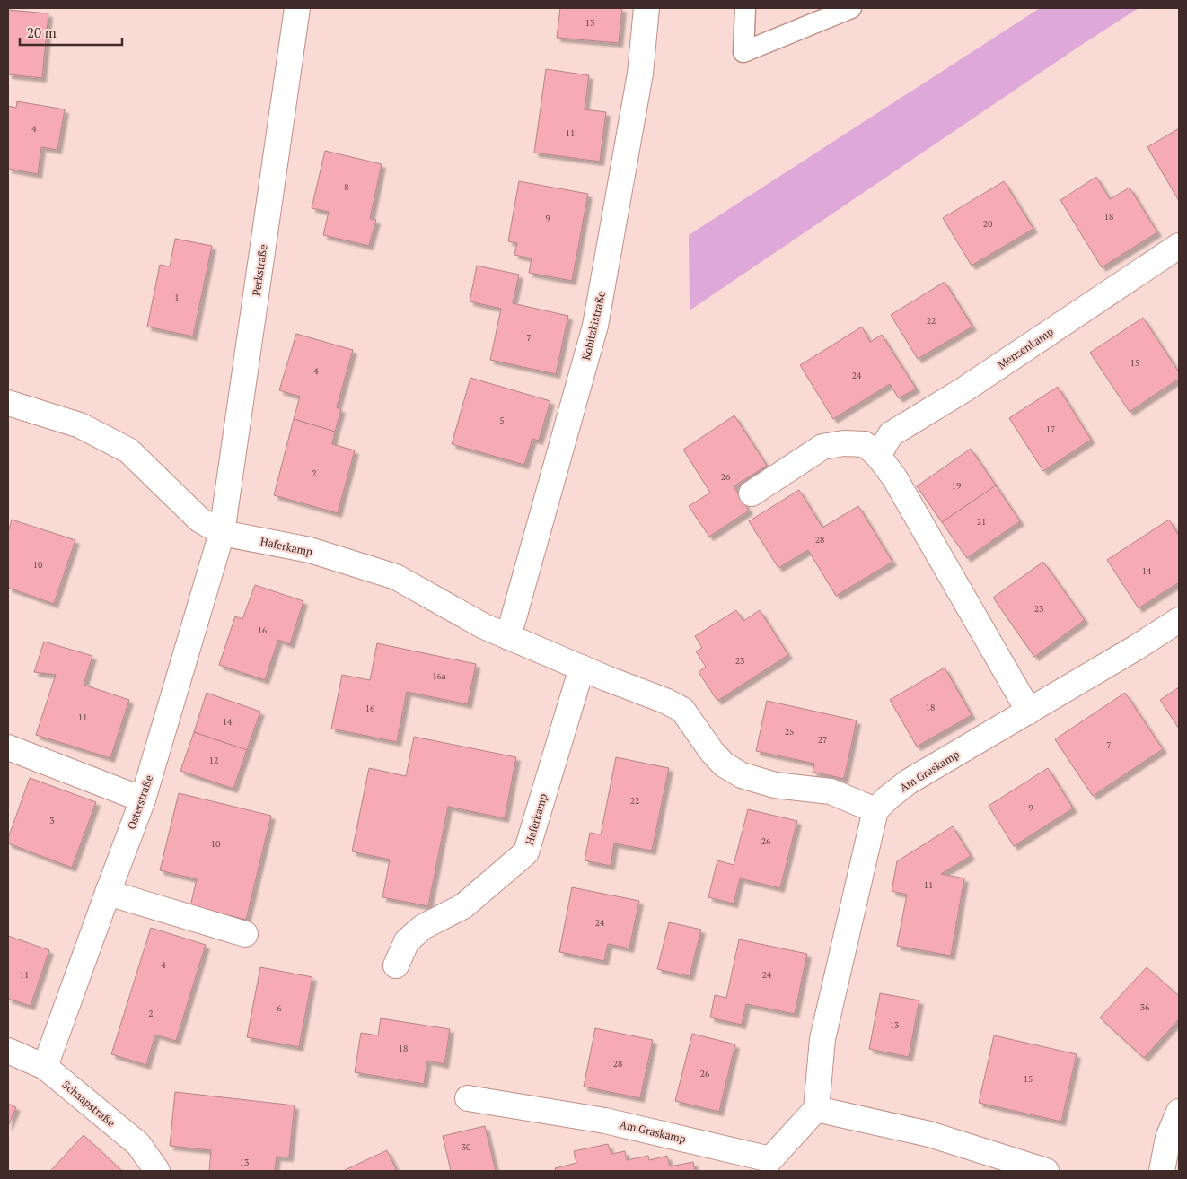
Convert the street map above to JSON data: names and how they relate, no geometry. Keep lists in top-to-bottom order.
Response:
{
  "streets": {
    "street": [
      "Perkstraße",
      "Kobitzkistraße",
      "Mensenkamp",
      "Haferkamp",
      "Am Graskamp",
      "Osterstraße",
      "Schaapstraße"
    ]
  },
  "crossings": [
    ["Perkstraße", "Haferkamp"],
    ["Perkstraße", "Osterstraße"],
    ["Kobitzkistraße", "Haferkamp"],
    ["Haferkamp", "Am Graskamp"],
    ["Haferkamp", "Osterstraße"],
    ["Osterstraße", "Schaapstraße"]
  ],
  "house_numbers": [
    "13",
    "4",
    "11",
    "8",
    "18",
    "9",
    "20",
    "1",
    "22",
    "7",
    "15",
    "4",
    "24",
    "5",
    "17",
    "2",
    "26",
    "19",
    "21",
    "28",
    "10",
    "14",
    "23",
    "16",
    "23",
    "16a",
    "18",
    "16",
    "11",
    "14",
    "25",
    "27",
    "7",
    "12",
    "22",
    "9",
    "3",
    "26",
    "10",
    "11",
    "24",
    "4",
    "11",
    "24",
    "36",
    "6",
    "2",
    "13",
    "18",
    "28",
    "26",
    "15",
    "30",
    "13"
  ],
  "scale_bar": "20 m"
}
